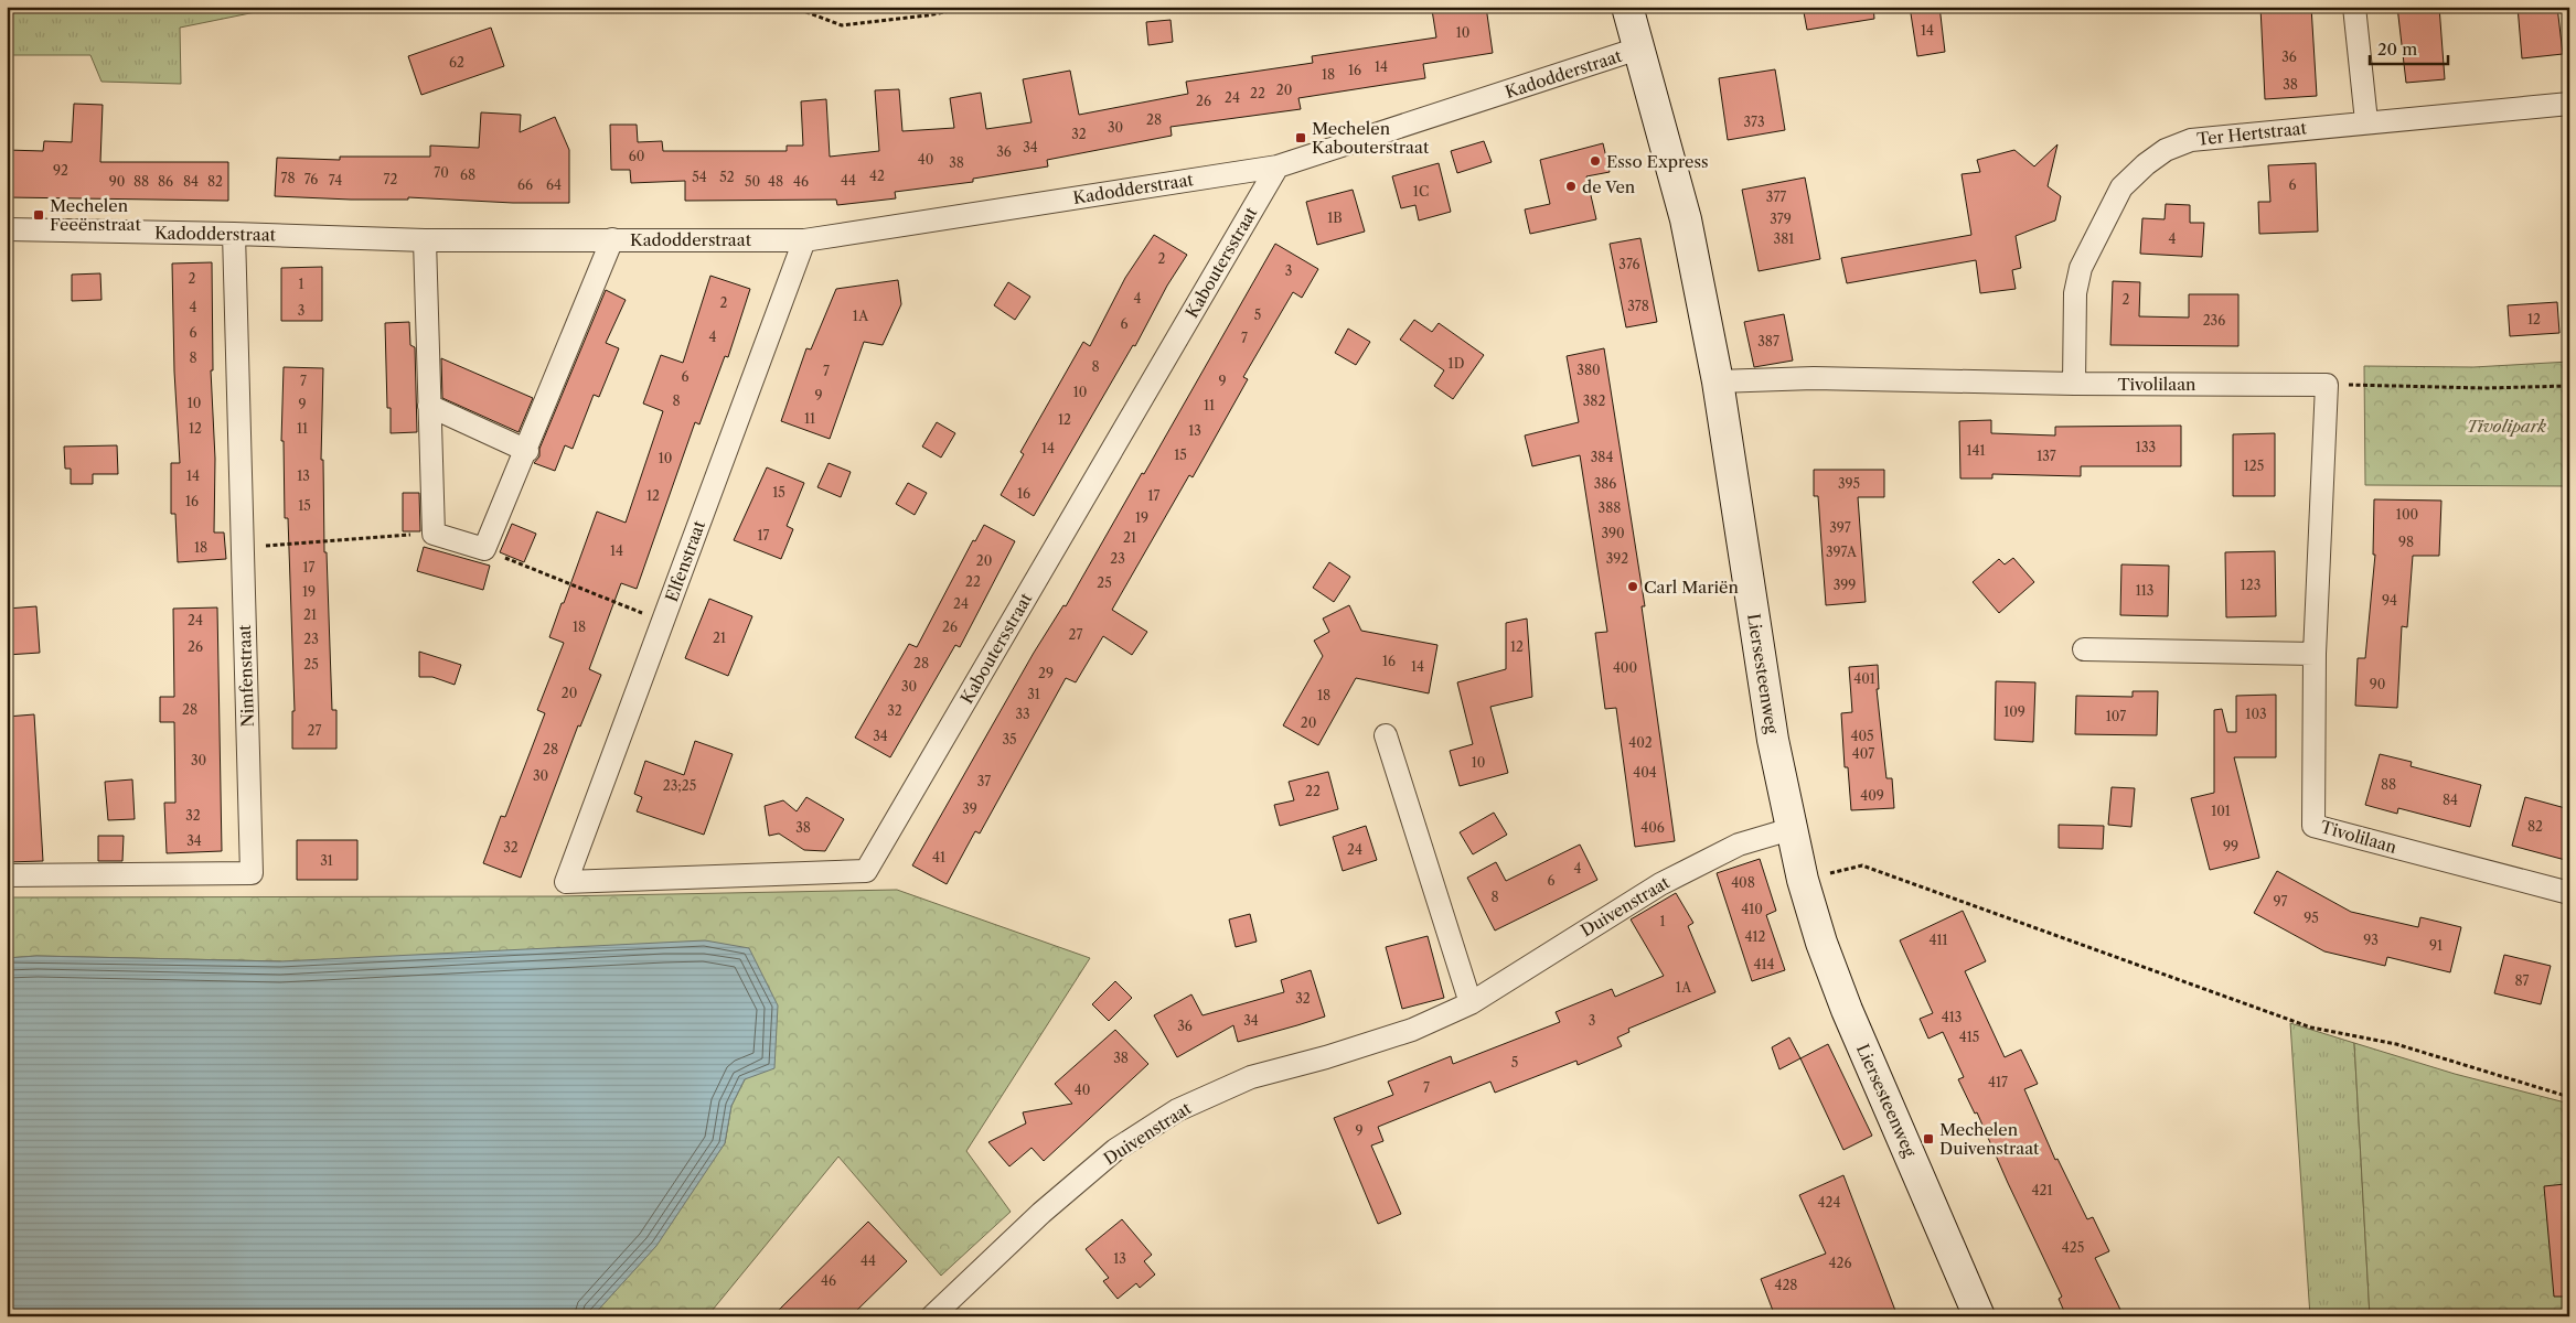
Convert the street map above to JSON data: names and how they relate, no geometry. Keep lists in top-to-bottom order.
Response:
{
  "streets": {
    "main road": ["Liersesteenweg"],
    "street": [
      "Kadodderstraat",
      "Ter Hertstraat",
      "Kaboutersstraat",
      "Tivolilaan",
      "Elfenstraat",
      "Nimfenstraat",
      "Duivenstraat"
    ]
  },
  "crossings": [
    ["Kadodderstraat", "Kaboutersstraat"],
    ["Kadodderstraat", "Elfenstraat"],
    ["Kadodderstraat", "Liersesteenweg"],
    ["Kadodderstraat", "Nimfenstraat"],
    ["Ter Hertstraat", "Tivolilaan"],
    ["Kaboutersstraat", "Elfenstraat"],
    ["Tivolilaan", "Liersesteenweg"],
    ["Liersesteenweg", "Duivenstraat"]
  ],
  "parks": ["Tivolipark"],
  "places": {
    "transit": ["Mechelen Kabouterstraat", "Mechelen Feeënstraat", "Mechelen Duivenstraat"],
    "other": ["Esso Express", "de Ven", "Carl Mariën"]
  },
  "house_numbers": [
    "14",
    "10",
    "36",
    "62",
    "14",
    "16",
    "18",
    "38",
    "20",
    "22",
    "24",
    "26",
    "28",
    "373",
    "30",
    "32",
    "34",
    "36",
    "60",
    "40",
    "38",
    "92",
    "70",
    "68",
    "42",
    "54",
    "52",
    "78",
    "76",
    "72",
    "74",
    "44",
    "90",
    "88",
    "86",
    "84",
    "82",
    "50",
    "48",
    "46",
    "66",
    "64",
    "6",
    "1C",
    "377",
    "1B",
    "379",
    "381",
    "4",
    "2",
    "376",
    "3",
    "2",
    "1",
    "4",
    "2",
    "2",
    "378",
    "4",
    "3",
    "5",
    "1A",
    "12",
    "236",
    "6",
    "6",
    "4",
    "7",
    "387",
    "8",
    "1D",
    "8",
    "380",
    "7",
    "6",
    "7",
    "9",
    "10",
    "9",
    "8",
    "382",
    "10",
    "9",
    "11",
    "11",
    "12",
    "12",
    "11",
    "13",
    "133",
    "14",
    "141",
    "15",
    "137",
    "384",
    "10",
    "125",
    "14",
    "13",
    "386",
    "395",
    "15",
    "16",
    "12",
    "17",
    "16",
    "15",
    "388",
    "100",
    "19",
    "397",
    "390",
    "17",
    "21",
    "98",
    "18",
    "14",
    "397A",
    "23",
    "392",
    "20",
    "17",
    "22",
    "25",
    "399",
    "123",
    "113",
    "19",
    "94",
    "24",
    "21",
    "24",
    "18",
    "26",
    "27",
    "21",
    "23",
    "26",
    "12",
    "16",
    "28",
    "25",
    "14",
    "400",
    "29",
    "401",
    "90",
    "30",
    "20",
    "31",
    "18",
    "28",
    "32",
    "109",
    "33",
    "103",
    "107",
    "20",
    "27",
    "34",
    "405",
    "35",
    "402",
    "28",
    "407",
    "30",
    "10",
    "404",
    "30",
    "37",
    "88",
    "23;25",
    "22",
    "409",
    "84",
    "39",
    "101",
    "32",
    "82",
    "38",
    "406",
    "34",
    "99",
    "32",
    "24",
    "41",
    "31",
    "4",
    "6",
    "408",
    "8",
    "97",
    "410",
    "95",
    "1",
    "412",
    "411",
    "93",
    "91",
    "414",
    "87",
    "1A",
    "32",
    "413",
    "34",
    "3",
    "36",
    "415",
    "38",
    "5",
    "417",
    "7",
    "40",
    "9",
    "421",
    "424",
    "425",
    "13",
    "44",
    "426",
    "46",
    "428"
  ],
  "scale_bar": "20 m"
}
